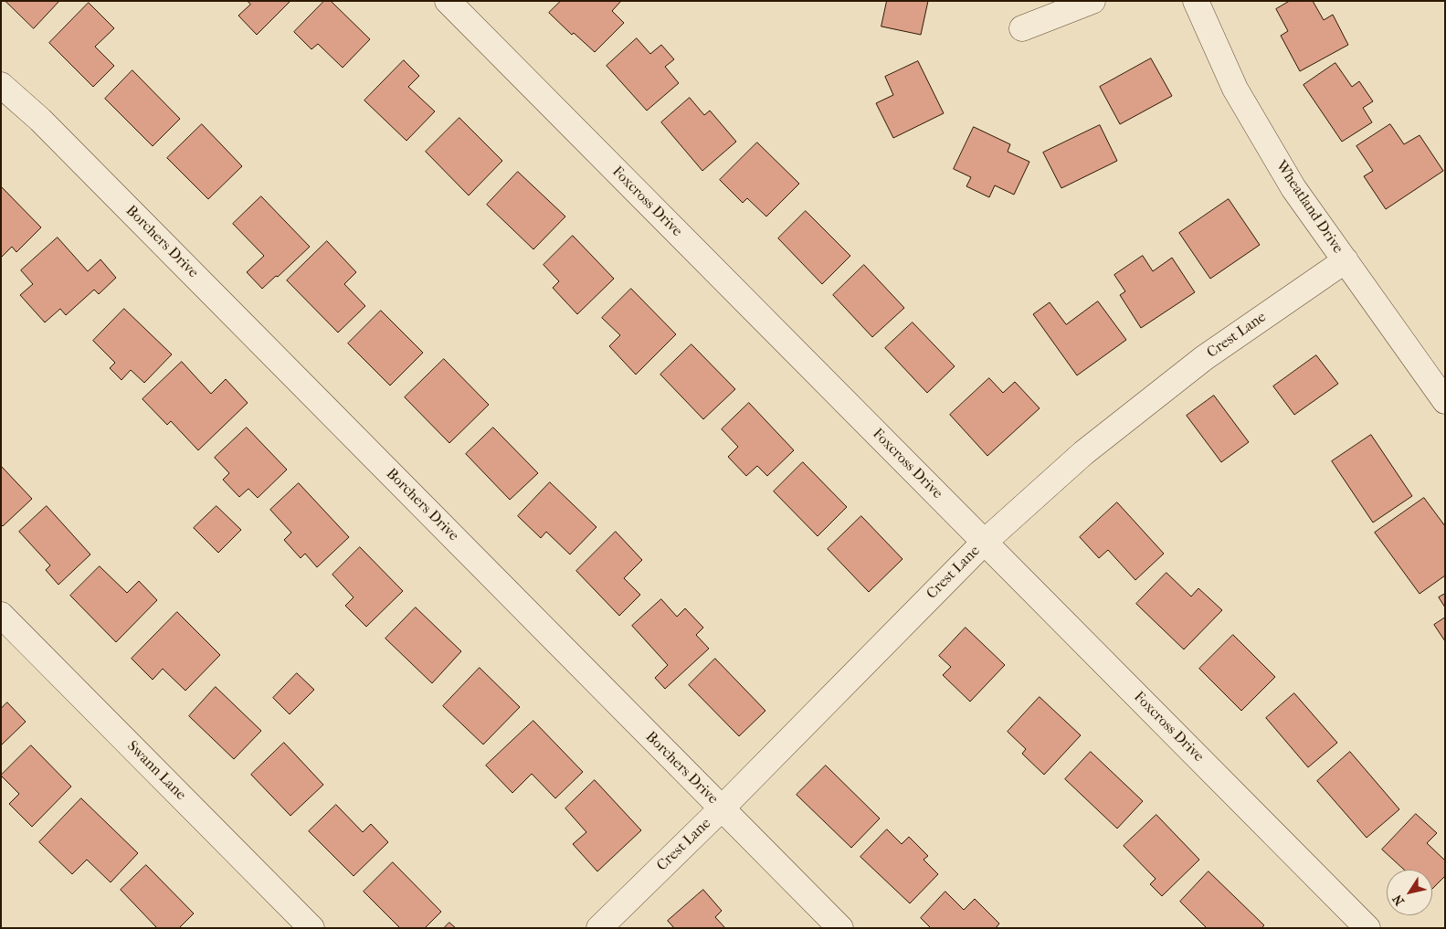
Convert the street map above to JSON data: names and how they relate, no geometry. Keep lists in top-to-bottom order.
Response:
{
  "streets": {
    "street": [
      "Foxcross Drive",
      "Wheatland Drive",
      "Borchers Drive",
      "Crest Lane",
      "Swann Lane"
    ]
  },
  "crossings": [
    ["Foxcross Drive", "Crest Lane"],
    ["Wheatland Drive", "Crest Lane"],
    ["Borchers Drive", "Crest Lane"]
  ],
  "north": "bottom left"
}
